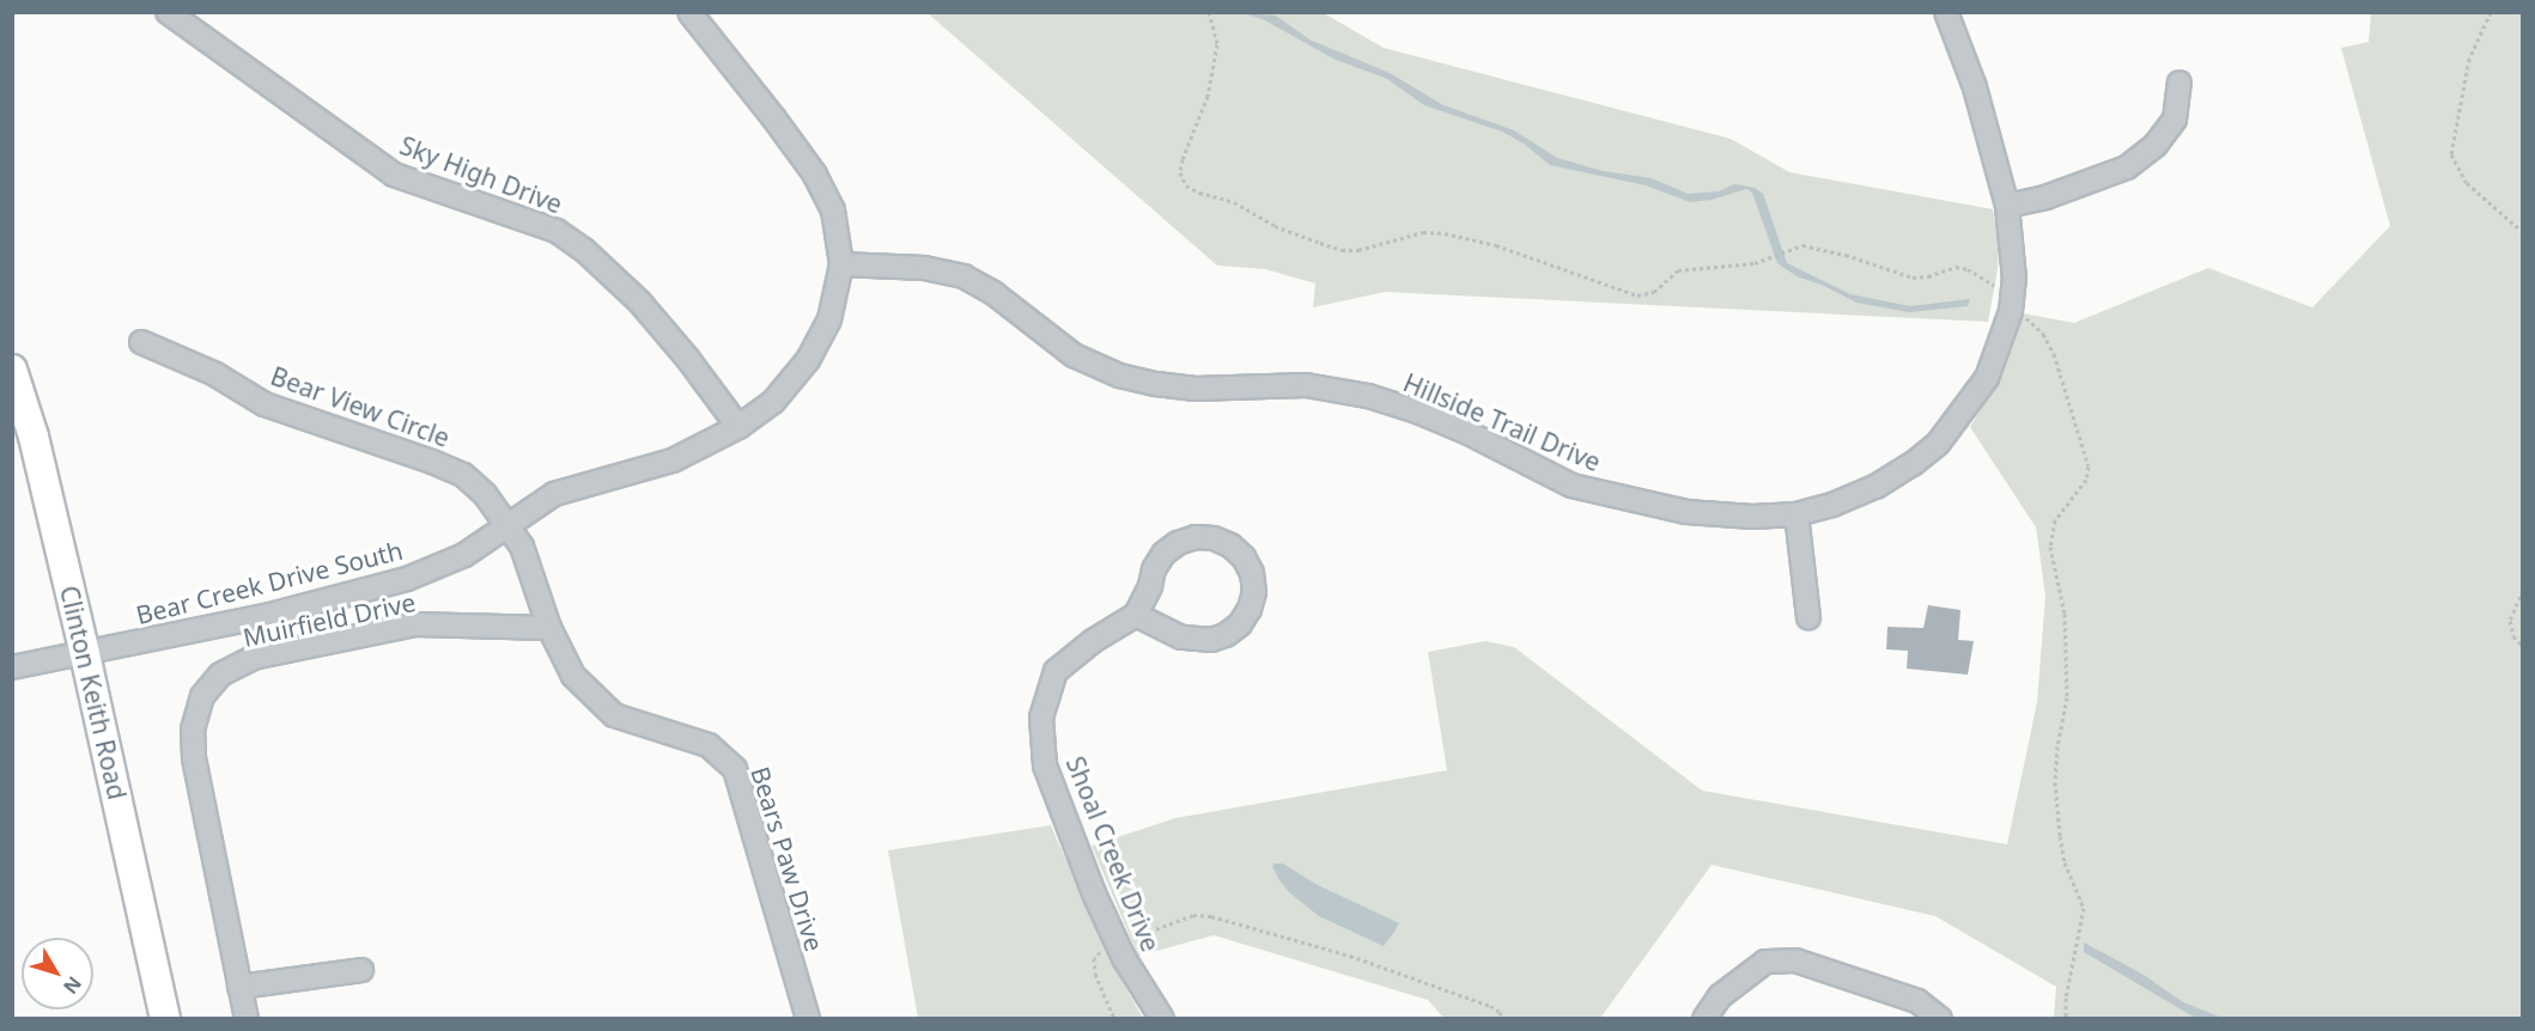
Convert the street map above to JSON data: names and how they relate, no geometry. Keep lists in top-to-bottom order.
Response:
{
  "streets": {
    "main road": ["Clinton Keith Road"],
    "street": [
      "Sky High Drive",
      "Bear View Circle",
      "Hillside Trail Drive",
      "Bear Creek Drive South",
      "Muirfield Drive",
      "Shoal Creek Drive",
      "Bears Paw Drive"
    ]
  },
  "crossings": [
    ["Sky High Drive", "Bear Creek Drive South"],
    ["Bear View Circle", "Bear Creek Drive South"],
    ["Bear View Circle", "Bears Paw Drive"],
    ["Hillside Trail Drive", "Bear Creek Drive South"],
    ["Bear Creek Drive South", "Clinton Keith Road"],
    ["Bear Creek Drive South", "Bears Paw Drive"],
    ["Muirfield Drive", "Bears Paw Drive"]
  ],
  "north": "bottom right"
}
